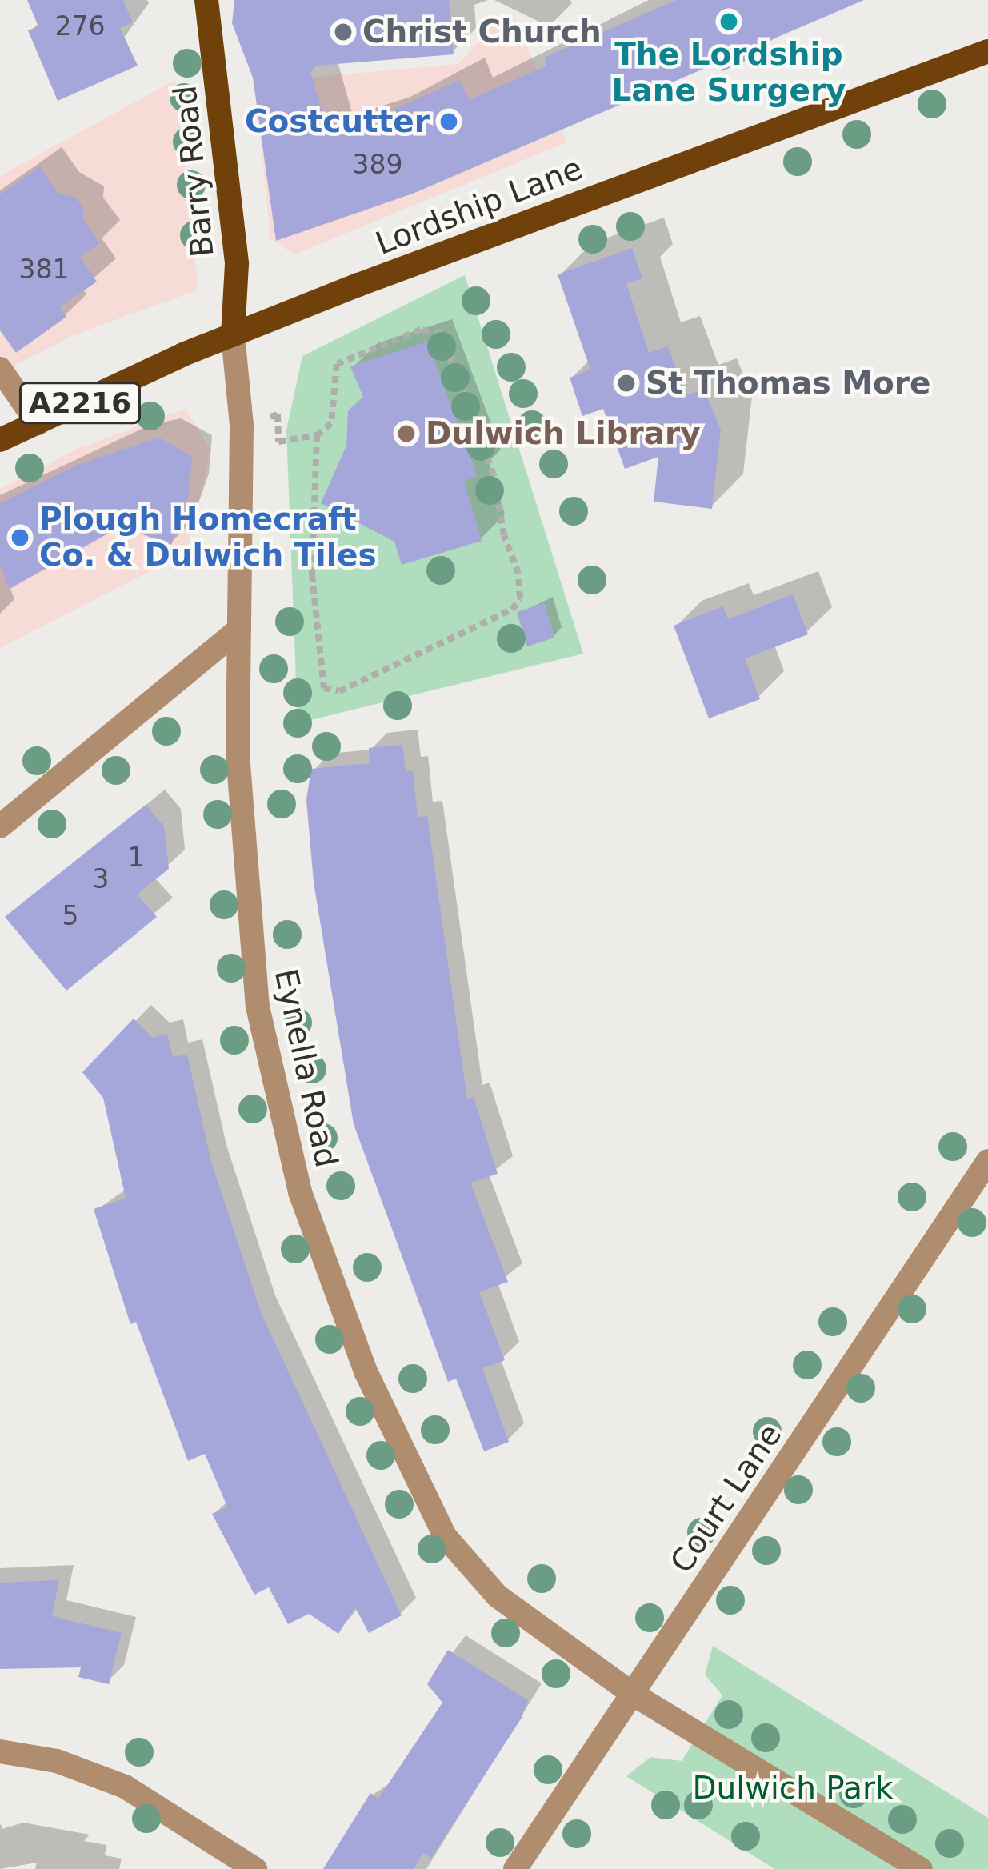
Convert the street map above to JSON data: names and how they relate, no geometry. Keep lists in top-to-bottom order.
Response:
{
  "streets": {
    "main road": ["Barry Road", "Lordship Lane", "A2216"],
    "street": ["Eynella Road", "Court Lane"]
  },
  "crossings": [
    ["Barry Road", "Lordship Lane"],
    ["Barry Road", "Eynella Road"],
    ["Lordship Lane", "Eynella Road"],
    ["Eynella Road", "Court Lane"]
  ],
  "parks": ["Dulwich Park"],
  "places": [
    "The Lordship Lane Surgery",
    "Christ Church",
    "Costcutter",
    "St Thomas More",
    "Dulwich Library",
    "Plough Homecraft Co. & Dulwich Tiles"
  ],
  "house_numbers": [
    "276",
    "389",
    "381",
    "1",
    "3",
    "5"
  ]
}
